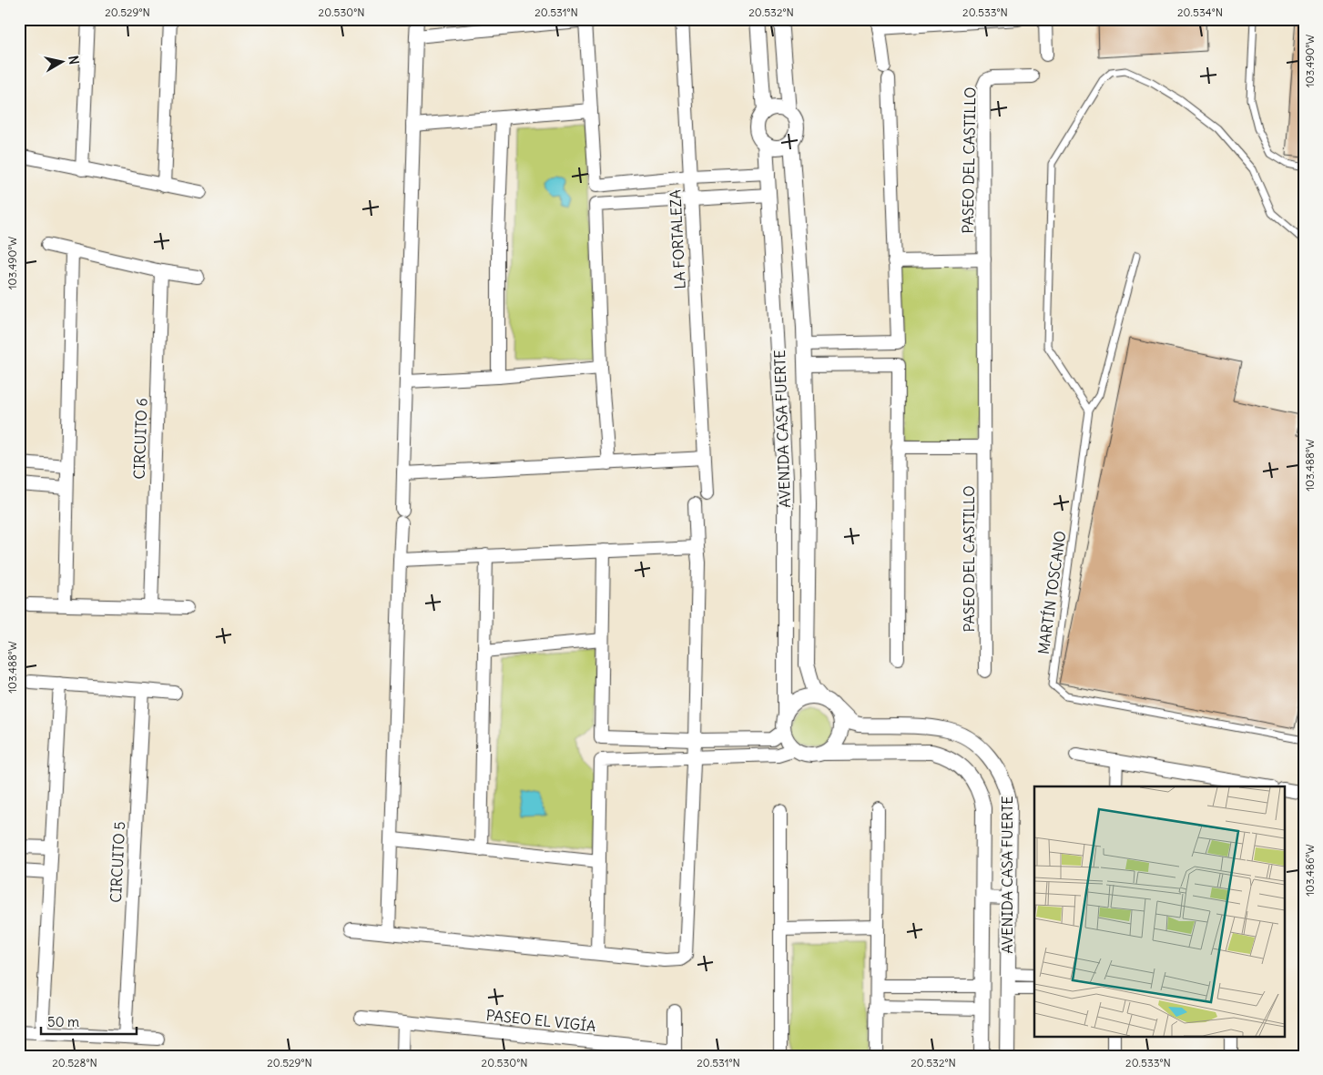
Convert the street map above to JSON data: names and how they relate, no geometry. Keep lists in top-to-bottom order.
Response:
{
  "streets": {
    "street": [
      "PASEO DEL CASTILLO",
      "LA FORTALEZA",
      "AVENIDA CASA FUERTE",
      "CIRCUITO 6",
      "CIRCUITO 5",
      "PASEO EL VIGÍA"
    ],
    "lane": ["MARTÍN TOSCANO"]
  },
  "scale_bar": "50 m",
  "north": "right",
  "coordinates": [
    "20.529°N",
    "20.530°N",
    "20.531°N",
    "20.532°N",
    "20.533°N",
    "20.534°N",
    "103.490°W",
    "103.488°W",
    "103.486°W",
    "20.528°N"
  ]
}
